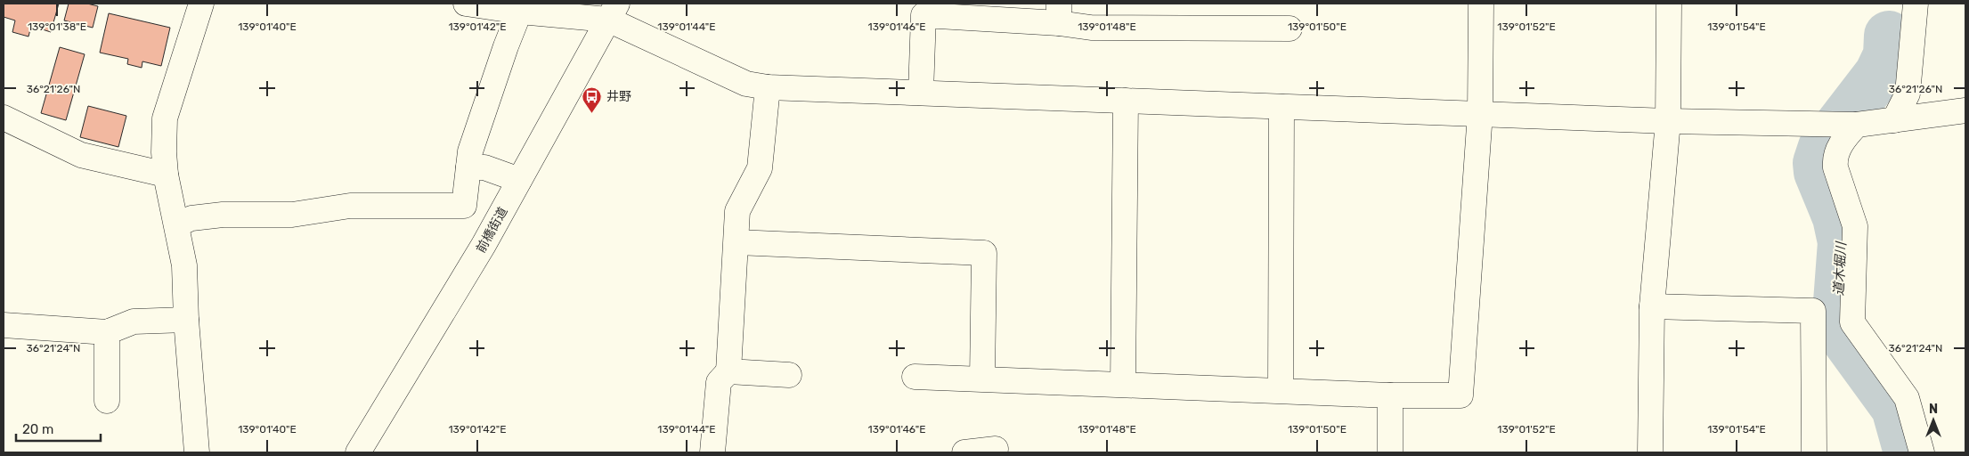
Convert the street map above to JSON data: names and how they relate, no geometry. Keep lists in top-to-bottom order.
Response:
{
  "streets": {
    "street": ["前橋街道"]
  },
  "water": ["道木堀川"],
  "places": {
    "bus stop": ["井野"]
  },
  "scale_bar": "20 m",
  "north": "top",
  "coordinates": [
    "139°01'38\"E",
    "139°01'40\"E",
    "139°01'42\"E",
    "139°01'44\"E",
    "139°01'46\"E",
    "139°01'48\"E",
    "139°01'50\"E",
    "139°01'52\"E",
    "139°01'54\"E",
    "36°21'26\"N",
    "36°21'24\"N"
  ]
}
